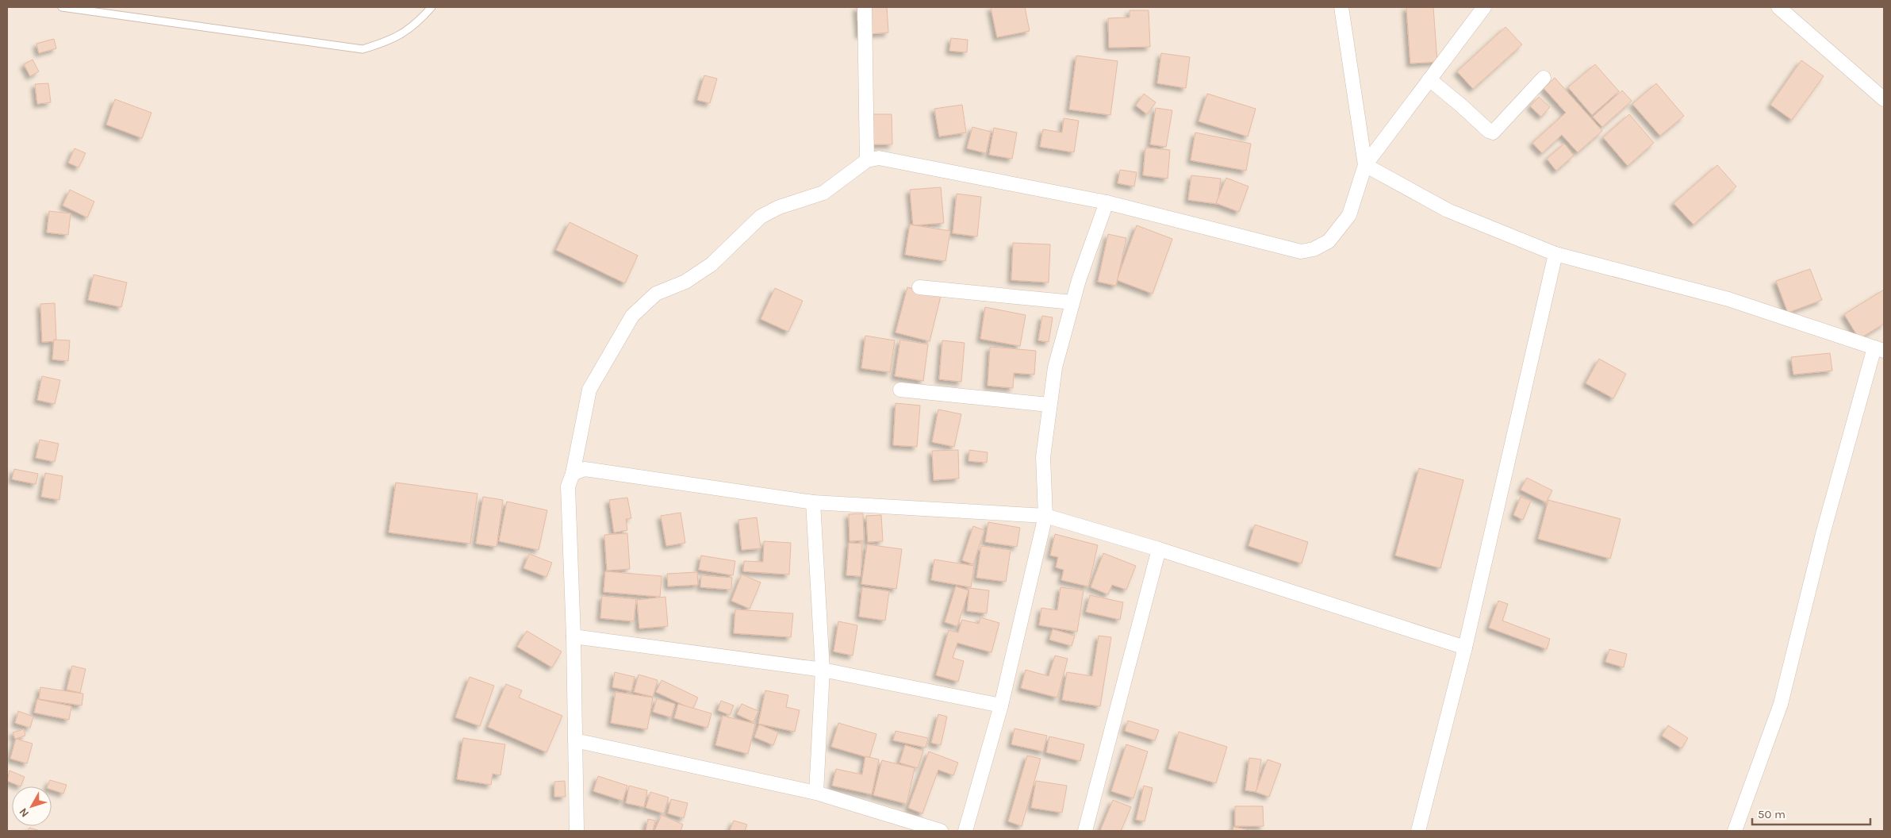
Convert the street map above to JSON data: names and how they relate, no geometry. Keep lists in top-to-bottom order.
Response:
{
  "scale_bar": "50 m",
  "north": "bottom left"
}
